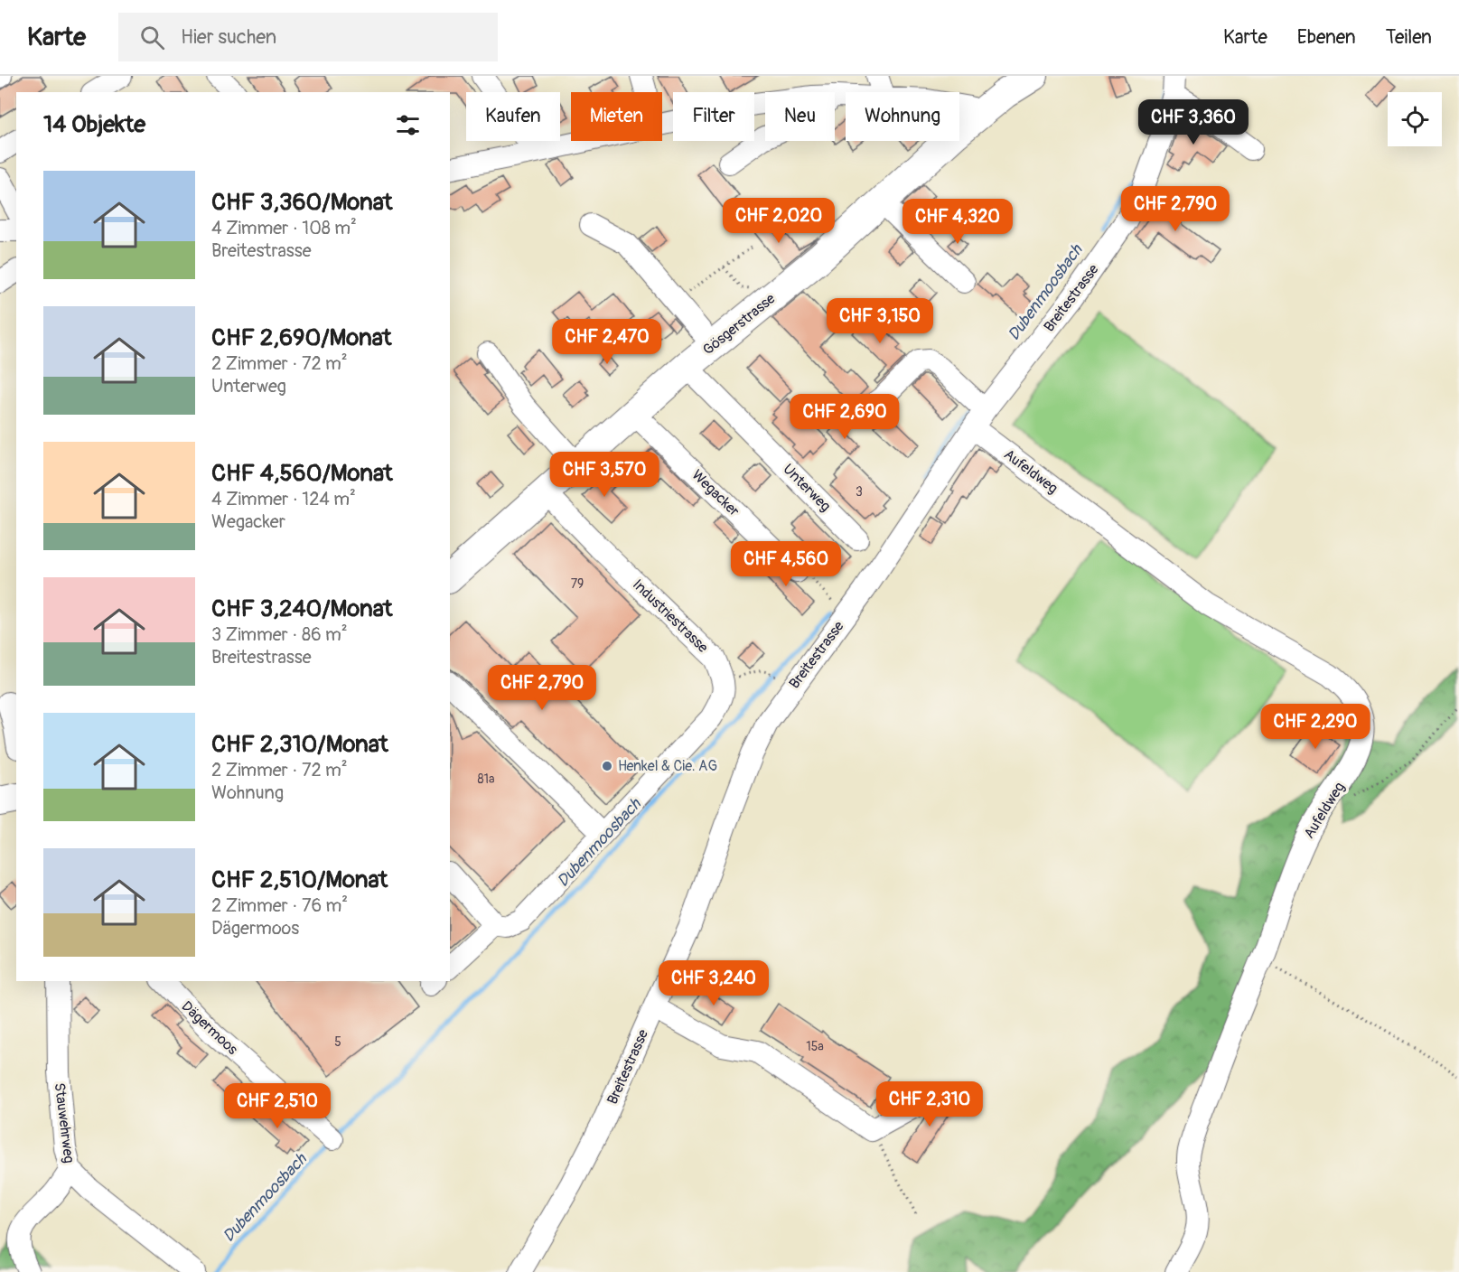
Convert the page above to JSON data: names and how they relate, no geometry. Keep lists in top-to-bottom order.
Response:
{
  "streets": {
    "main road": ["Gösgerstrasse"],
    "street": [
      "Breitestrasse",
      "Aufeldweg",
      "Unterweg",
      "Wegacker",
      "Industriestrasse",
      "Dägermoos",
      "Stauwehrweg"
    ]
  },
  "crossings": [
    ["Breitestrasse", "Aufeldweg"],
    ["Gösgerstrasse", "Unterweg"],
    ["Gösgerstrasse", "Wegacker"],
    ["Gösgerstrasse", "Industriestrasse"]
  ],
  "water": ["Dubenmoosbach"],
  "places": ["Henkel & Cie. AG"],
  "house_numbers": [
    "3",
    "79",
    "81a",
    "5",
    "15a"
  ],
  "page": {
    "header": "Karte",
    "search": "Hier suchen",
    "nav": ["Karte", "Ebenen", "Teilen"],
    "chip": [
      "Kaufen",
      "Mieten",
      "Filter",
      "Neu",
      "Wohnung"
    ],
    "heading": "14 Objekte",
    "price": [
      "CHF 3,360",
      "CHF 2,790",
      "CHF 2,020",
      "CHF 4,320",
      "CHF 3,150",
      "CHF 2,470",
      "CHF 2,690",
      "CHF 3,570",
      "CHF 4,560",
      "CHF 2,790",
      "CHF 2,290",
      "CHF 3,240",
      "CHF 2,310",
      "CHF 2,510"
    ],
    "list": [
      {
        "name": "CHF 3,360/Monat",
        "note": "4 Zimmer · 108 m² · Breitestrasse"
      },
      {
        "name": "CHF 2,690/Monat",
        "note": "2 Zimmer · 72 m² · Unterweg"
      },
      {
        "name": "CHF 4,560/Monat",
        "note": "4 Zimmer · 124 m² · Wegacker"
      },
      {
        "name": "CHF 3,240/Monat",
        "note": "3 Zimmer · 86 m² · Breitestrasse"
      },
      {
        "name": "CHF 2,310/Monat",
        "note": "2 Zimmer · 72 m² · Wohnung"
      },
      {
        "name": "CHF 2,510/Monat",
        "note": "2 Zimmer · 76 m² · Dägermoos"
      }
    ]
  }
}
